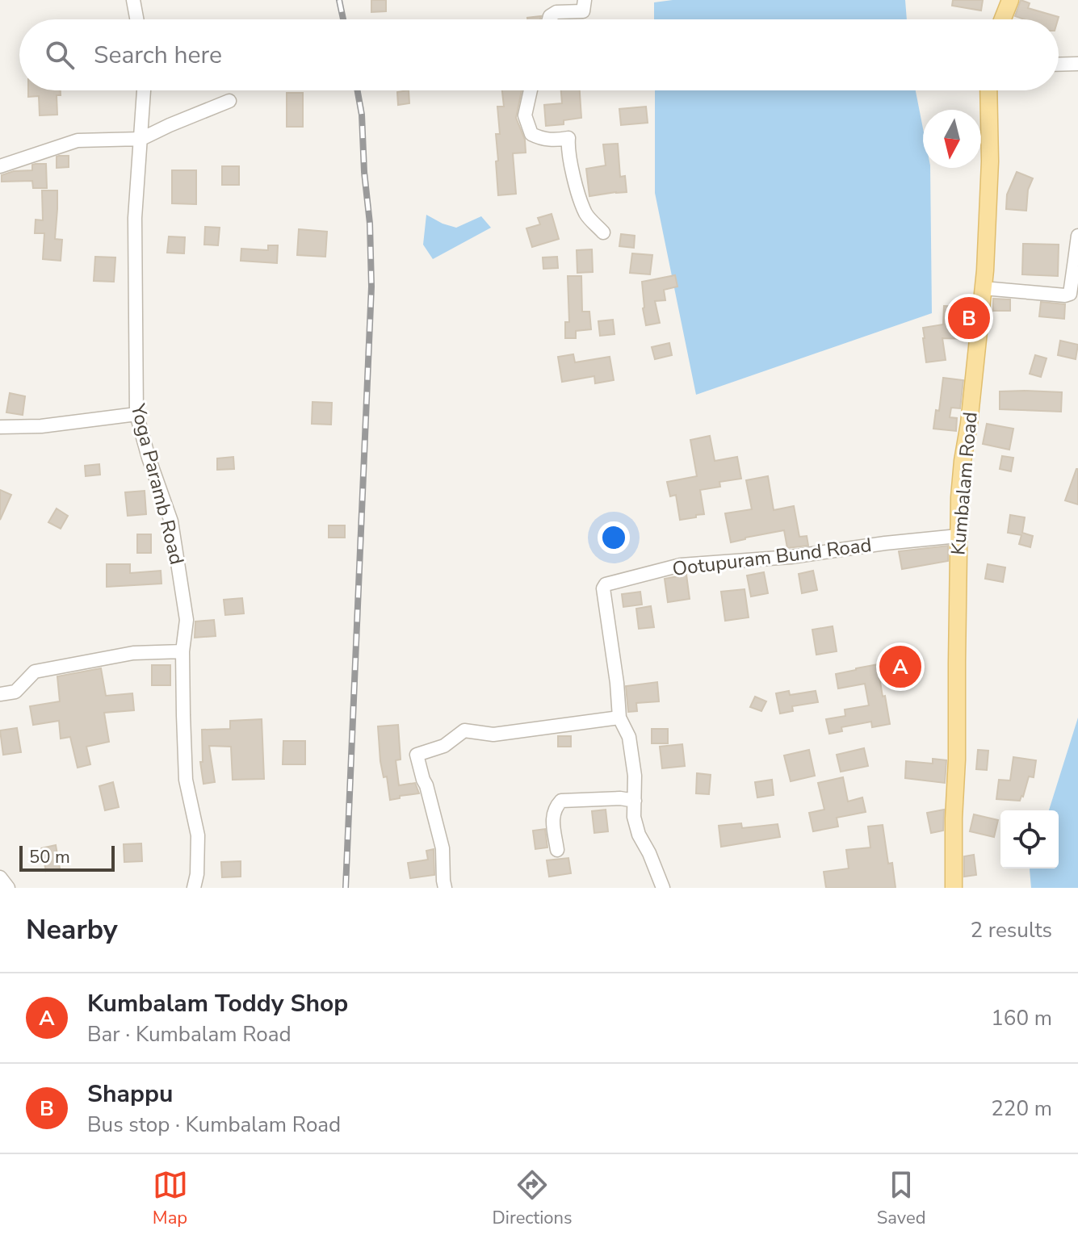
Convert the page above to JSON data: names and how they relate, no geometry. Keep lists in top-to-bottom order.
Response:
{
  "streets": {
    "main road": ["Kumbalam Road"],
    "street": ["Yoga Paramb Road", "Ootupuram Bund Road"]
  },
  "crossings": [
    ["Kumbalam Road", "Ootupuram Bund Road"]
  ],
  "scale_bar": "50 m",
  "north": "bottom",
  "page": {
    "search": "Search here",
    "pins": ["B", "A"],
    "scale": "50 m",
    "heading": ["Nearby", "2 results"],
    "list": [
      {
        "mark": "A",
        "name": "Kumbalam Toddy Shop",
        "note": "Bar · Kumbalam Road",
        "value": "160 m"
      },
      {
        "mark": "B",
        "name": "Shappu",
        "note": "Bus stop · Kumbalam Road",
        "value": "220 m"
      }
    ],
    "nav": ["Map", "Directions", "Saved"]
  }
}
